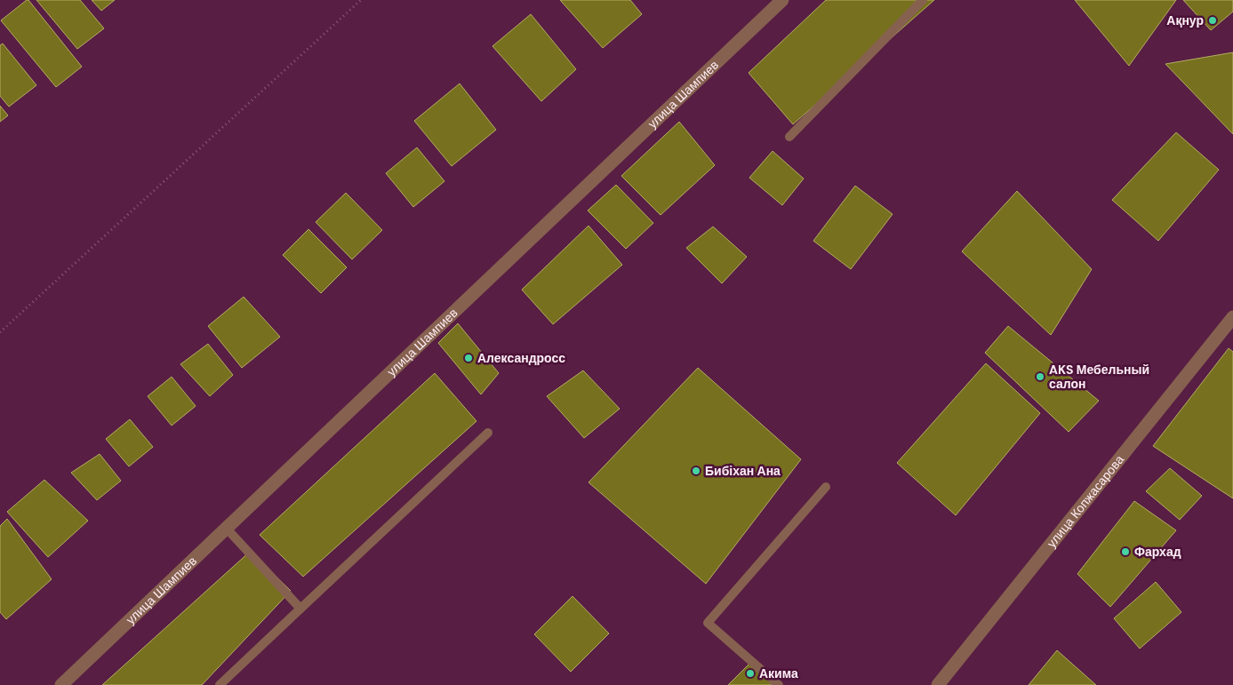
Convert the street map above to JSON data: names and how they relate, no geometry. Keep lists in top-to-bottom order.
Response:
{
  "streets": {
    "street": ["улица Шампиев", "улица Копжасарова"]
  },
  "places": [
    "Ақнур",
    "Александросс",
    "AKS Мебельный салон",
    "Бибіхан Ана",
    "Фархад",
    "Акима"
  ]
}
